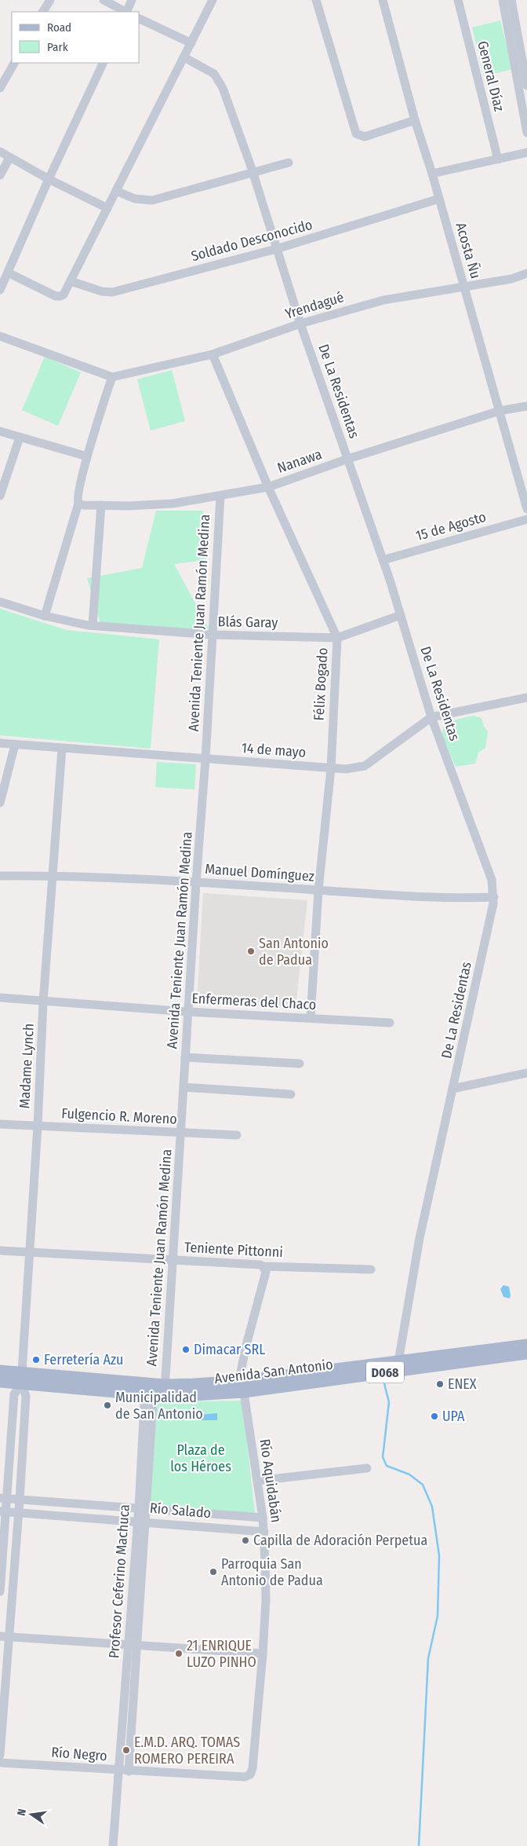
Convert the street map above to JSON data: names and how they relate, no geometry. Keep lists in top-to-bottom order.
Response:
{
  "streets": {
    "main road": ["Avenida San Antonio", "D068"],
    "street": [
      "General Díaz",
      "Soldado Desconocido",
      "Acosta Ñu",
      "Yrendagué",
      "De La Residentas",
      "Nanawa",
      "15 de Agosto",
      "Blás Garay",
      "Avenida Teniente Juan Ramón Medina",
      "Félix Bogado",
      "14 de mayo",
      "Manuel Domínguez",
      "Enfermeras del Chaco",
      "Madame Lynch",
      "Fulgencio R. Moreno",
      "Teniente Pittonni",
      "Río Aquidabán",
      "Río Salado",
      "Profesor Ceferino Machuca",
      "Río Negro"
    ]
  },
  "crossings": [
    ["Soldado Desconocido", "Acosta Ñu"],
    ["Soldado Desconocido", "De La Residentas"],
    ["Acosta Ñu", "Yrendagué"],
    ["Acosta Ñu", "Nanawa"],
    ["Yrendagué", "De La Residentas"],
    ["Yrendagué", "Félix Bogado"],
    ["De La Residentas", "Nanawa"],
    ["De La Residentas", "15 de Agosto"],
    ["De La Residentas", "Blás Garay"],
    ["De La Residentas", "14 de mayo"],
    ["De La Residentas", "Manuel Domínguez"],
    ["De La Residentas", "Avenida San Antonio"],
    ["Nanawa", "Avenida Teniente Juan Ramón Medina"],
    ["Nanawa", "Félix Bogado"],
    ["Blás Garay", "Avenida Teniente Juan Ramón Medina"],
    ["Blás Garay", "Félix Bogado"],
    ["Avenida Teniente Juan Ramón Medina", "14 de mayo"],
    ["Avenida Teniente Juan Ramón Medina", "Manuel Domínguez"],
    ["Avenida Teniente Juan Ramón Medina", "Enfermeras del Chaco"],
    ["Avenida Teniente Juan Ramón Medina", "Fulgencio R. Moreno"],
    ["Avenida Teniente Juan Ramón Medina", "Teniente Pittonni"],
    ["Avenida Teniente Juan Ramón Medina", "Avenida San Antonio"],
    ["Avenida Teniente Juan Ramón Medina", "Profesor Ceferino Machuca"],
    ["Félix Bogado", "14 de mayo"],
    ["Félix Bogado", "Manuel Domínguez"],
    ["Félix Bogado", "Enfermeras del Chaco"],
    ["14 de mayo", "Madame Lynch"],
    ["Manuel Domínguez", "Madame Lynch"],
    ["Enfermeras del Chaco", "Madame Lynch"],
    ["Madame Lynch", "Fulgencio R. Moreno"],
    ["Madame Lynch", "Teniente Pittonni"],
    ["Madame Lynch", "Avenida San Antonio"],
    ["Teniente Pittonni", "Río Aquidabán"],
    ["Avenida San Antonio", "Río Aquidabán"],
    ["Avenida San Antonio", "Profesor Ceferino Machuca"],
    ["Río Aquidabán", "Río Salado"],
    ["Río Aquidabán", "Río Negro"],
    ["Río Salado", "Profesor Ceferino Machuca"],
    ["Profesor Ceferino Machuca", "Río Negro"]
  ],
  "parks": ["Plaza de los Héroes"],
  "places": [
    "San Antonio de Padua",
    "Dimacar SRL",
    "Ferretería Azu",
    "ENEX",
    "Municipalidad de San Antonio",
    "UPA",
    "Capilla de Adoración Perpetua",
    "Parroquia San Antonio de Padua",
    "21 ENRIQUE LUZO PINHO",
    "E.M.D. ARQ. TOMAS ROMERO PEREIRA"
  ],
  "legend": ["Road", "Park"],
  "north": "left"
}
